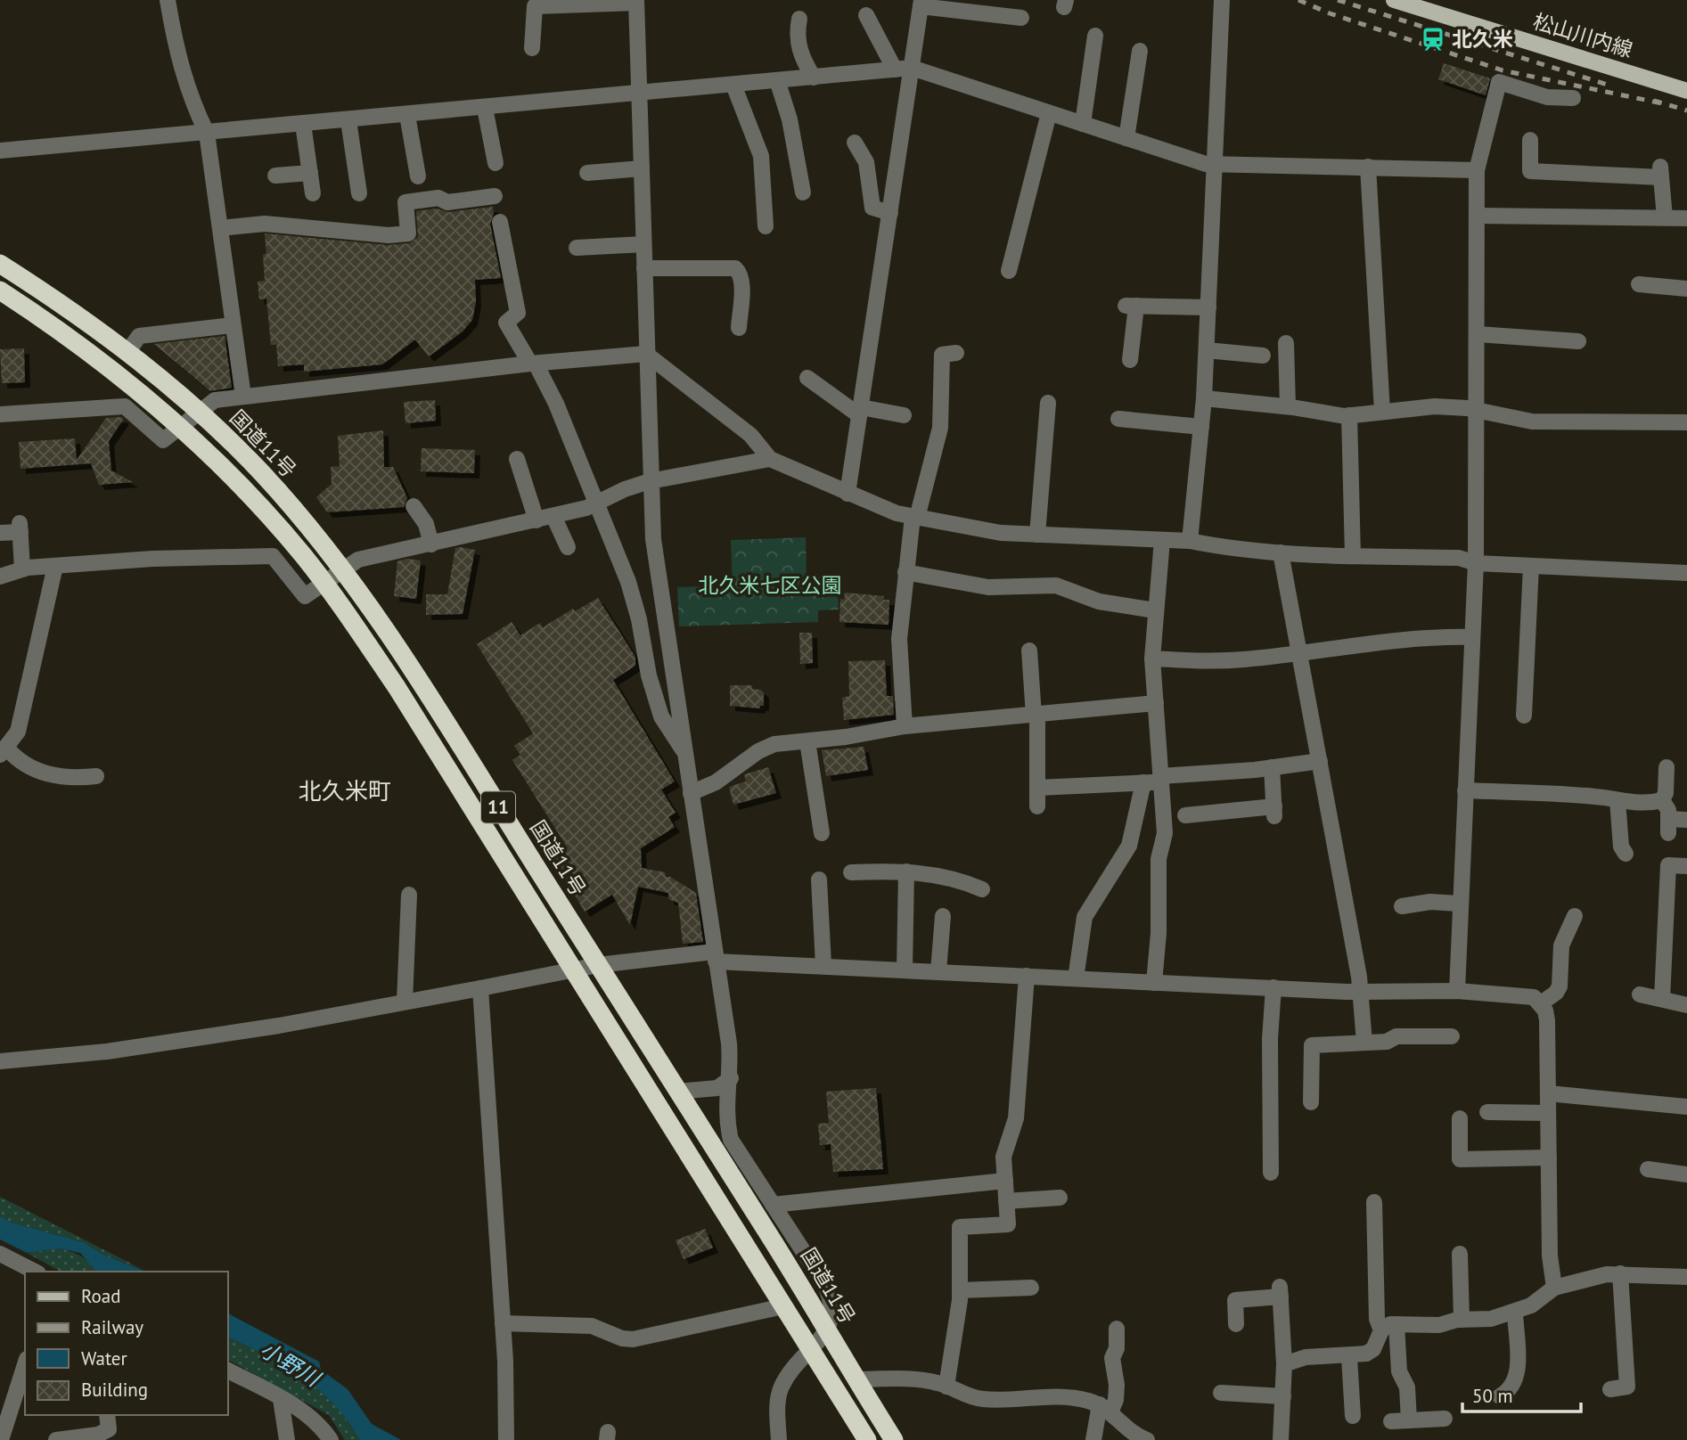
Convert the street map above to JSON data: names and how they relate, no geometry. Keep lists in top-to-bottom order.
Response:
{
  "streets": {
    "highway": ["国道11号", "11"],
    "main road": ["松山川内線"]
  },
  "districts": ["北久米町"],
  "water": ["小野川"],
  "parks": ["北久米七区公園"],
  "places": {
    "station": ["北久米"]
  },
  "legend": [
    "Road",
    "Railway",
    "Water",
    "Building"
  ],
  "scale_bar": "50 m"
}
